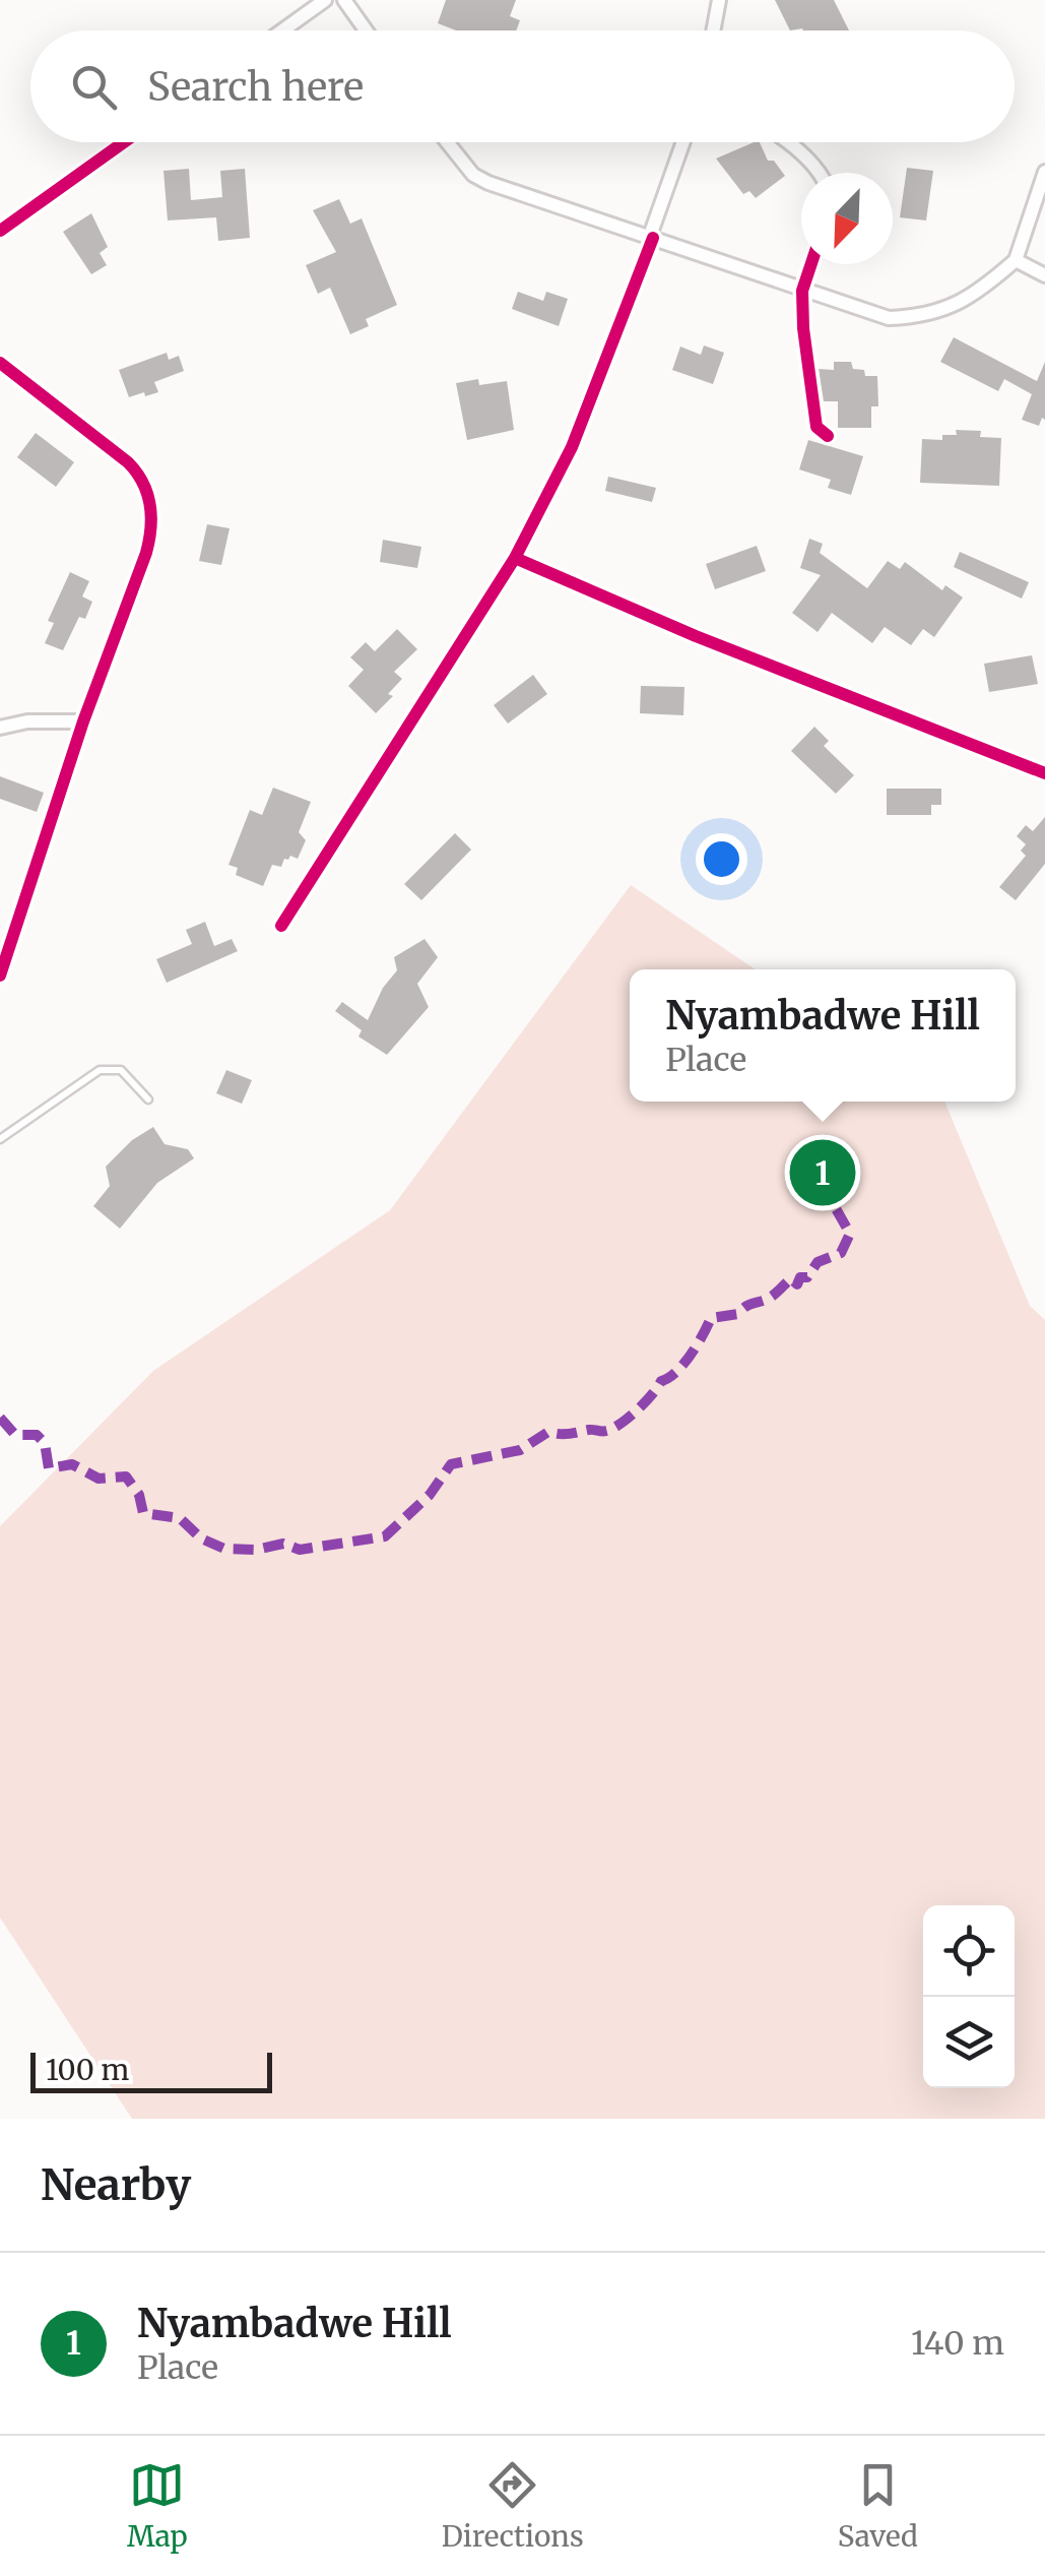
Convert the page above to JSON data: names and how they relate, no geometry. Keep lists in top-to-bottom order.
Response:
{
  "scale_bar": "100 m",
  "north": "bottom left",
  "page": {
    "search": "Search here",
    "popup": ["Nyambadwe Hill", "Place"],
    "pins": "1",
    "scale": "100 m",
    "heading": "Nearby",
    "list": [
      {
        "mark": "1",
        "name": "Nyambadwe Hill",
        "note": "Place",
        "value": "140 m"
      }
    ],
    "nav": ["Map", "Directions", "Saved"]
  }
}
